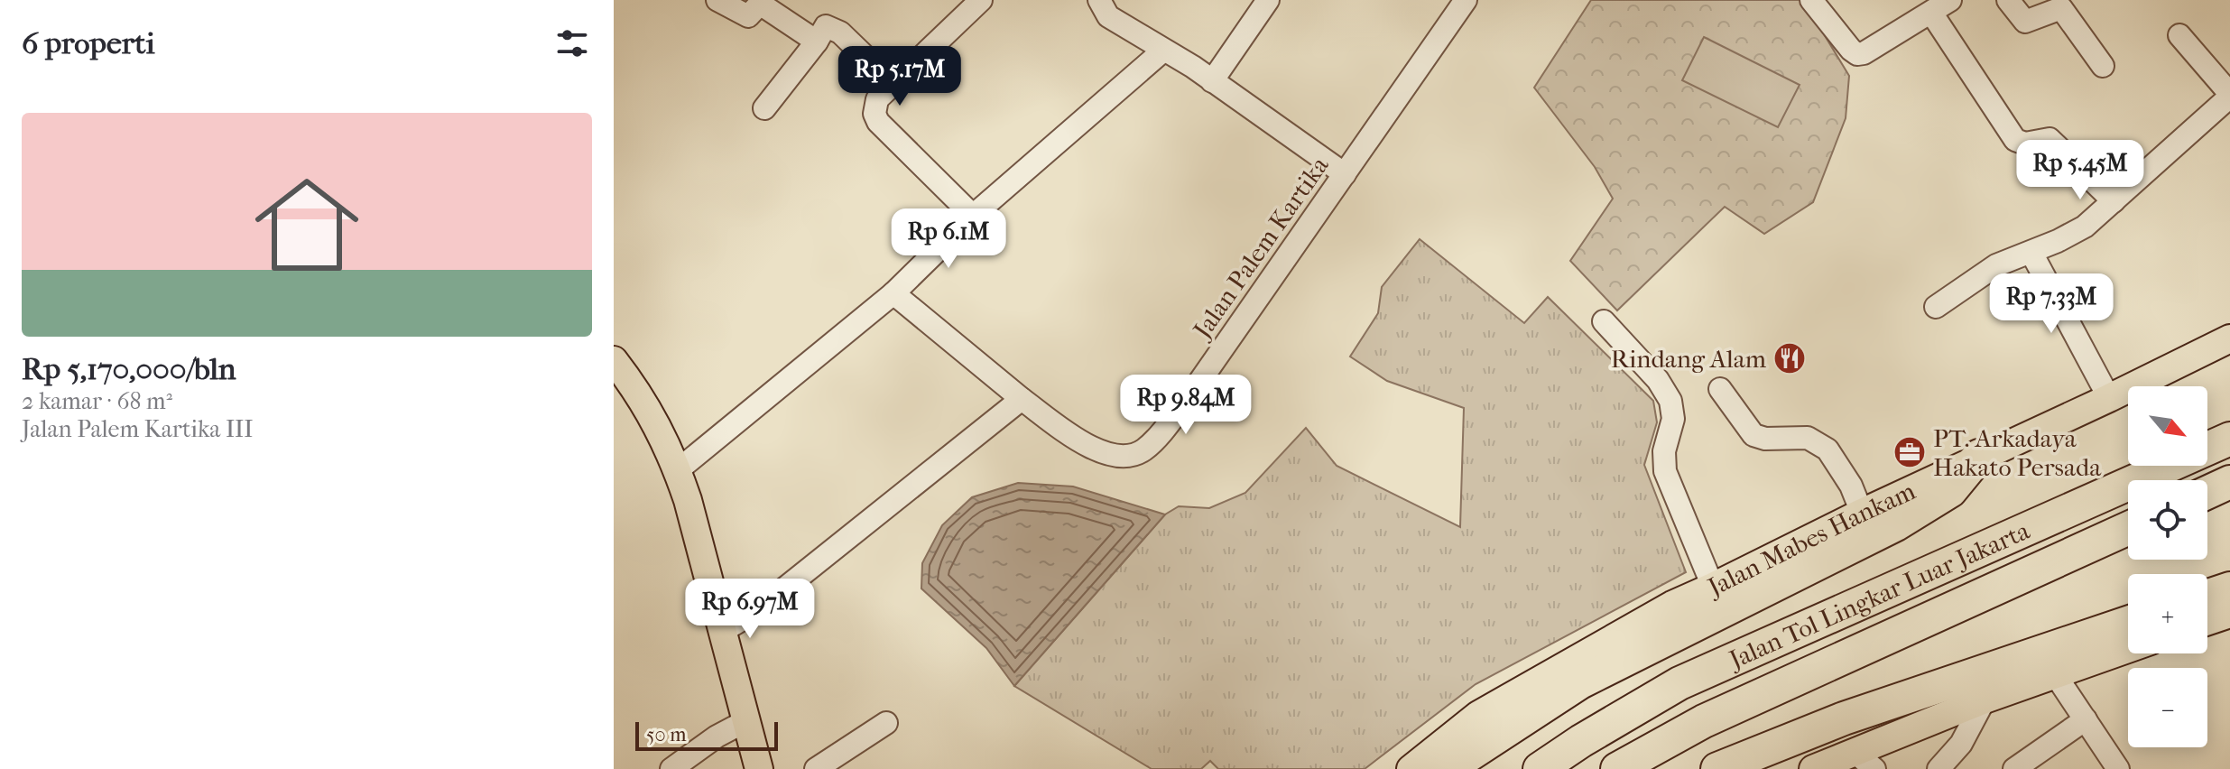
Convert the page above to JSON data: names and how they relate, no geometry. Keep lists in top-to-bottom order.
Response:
{
  "streets": {
    "highway": ["Jalan Tol Lingkar Luar Jakarta"],
    "main road": ["Jalan Mabes Hankam"],
    "street": ["Jalan Palem Kartika"]
  },
  "places": {
    "restaurant": ["Rindang Alam"],
    "office": ["PT. Arkadaya Hakato Persada"]
  },
  "scale_bar": "50 m",
  "north": "bottom right",
  "page": {
    "heading": "6 properti",
    "price": [
      "Rp 5.17M",
      "Rp 5.45M",
      "Rp 6.1M",
      "Rp 7.33M",
      "Rp 9.84M",
      "Rp 6.97M"
    ],
    "list": [
      {
        "name": "Rp 5,170,000/bln",
        "note": "2 kamar · 68 m² · Jalan Palem Kartika III"
      }
    ],
    "map_buttons": ["+", "−"],
    "scale": "50 m"
  }
}
